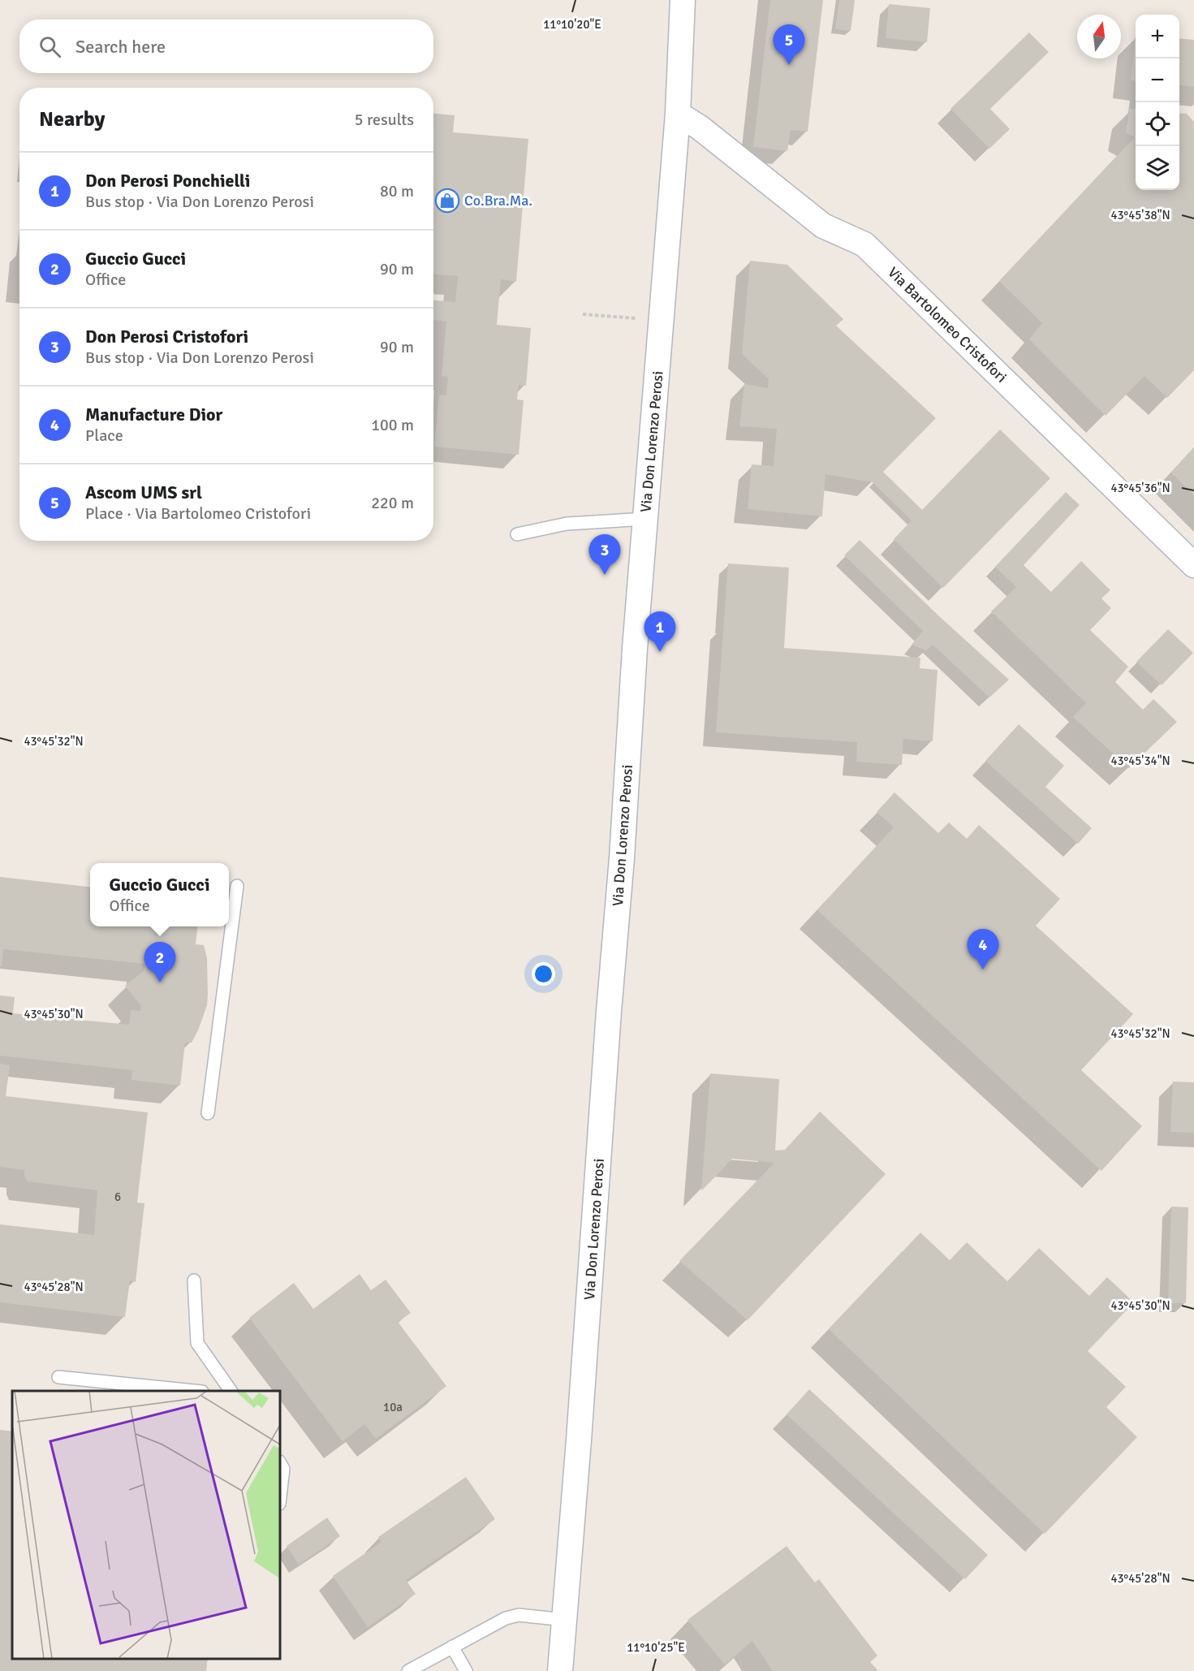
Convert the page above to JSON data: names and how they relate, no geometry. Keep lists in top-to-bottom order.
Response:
{
  "streets": {
    "street": ["Via Bartolomeo Cristofori", "Via Don Lorenzo Perosi"]
  },
  "crossings": [
    ["Via Bartolomeo Cristofori", "Via Don Lorenzo Perosi"]
  ],
  "places": {
    "shop": ["Co.Bra.Ma."]
  },
  "house_numbers": ["6", "10a"],
  "north": "top",
  "page": {
    "map_buttons": ["+", "−"],
    "search": "Search here",
    "pins": [
      "5",
      "3",
      "1",
      "4",
      "2"
    ],
    "heading": ["Nearby", "5 results"],
    "list": [
      {
        "mark": "1",
        "name": "Don Perosi Ponchielli",
        "note": "Bus stop · Via Don Lorenzo Perosi",
        "value": "80 m"
      },
      {
        "mark": "2",
        "name": "Guccio Gucci",
        "note": "Office",
        "value": "90 m"
      },
      {
        "mark": "3",
        "name": "Don Perosi Cristofori",
        "note": "Bus stop · Via Don Lorenzo Perosi",
        "value": "90 m"
      },
      {
        "mark": "4",
        "name": "Manufacture Dior",
        "note": "Place",
        "value": "100 m"
      },
      {
        "mark": "5",
        "name": "Ascom UMS srl",
        "note": "Place · Via Bartolomeo Cristofori",
        "value": "220 m"
      }
    ],
    "popup": ["Guccio Gucci", "Office"]
  },
  "coordinates": [
    "11°10'20\"E",
    "43°45'38\"N",
    "43°45'36\"N",
    "43°45'32\"N",
    "43°45'34\"N",
    "43°45'30\"N",
    "43°45'28\"N",
    "11°10'25\"E"
  ]
}
